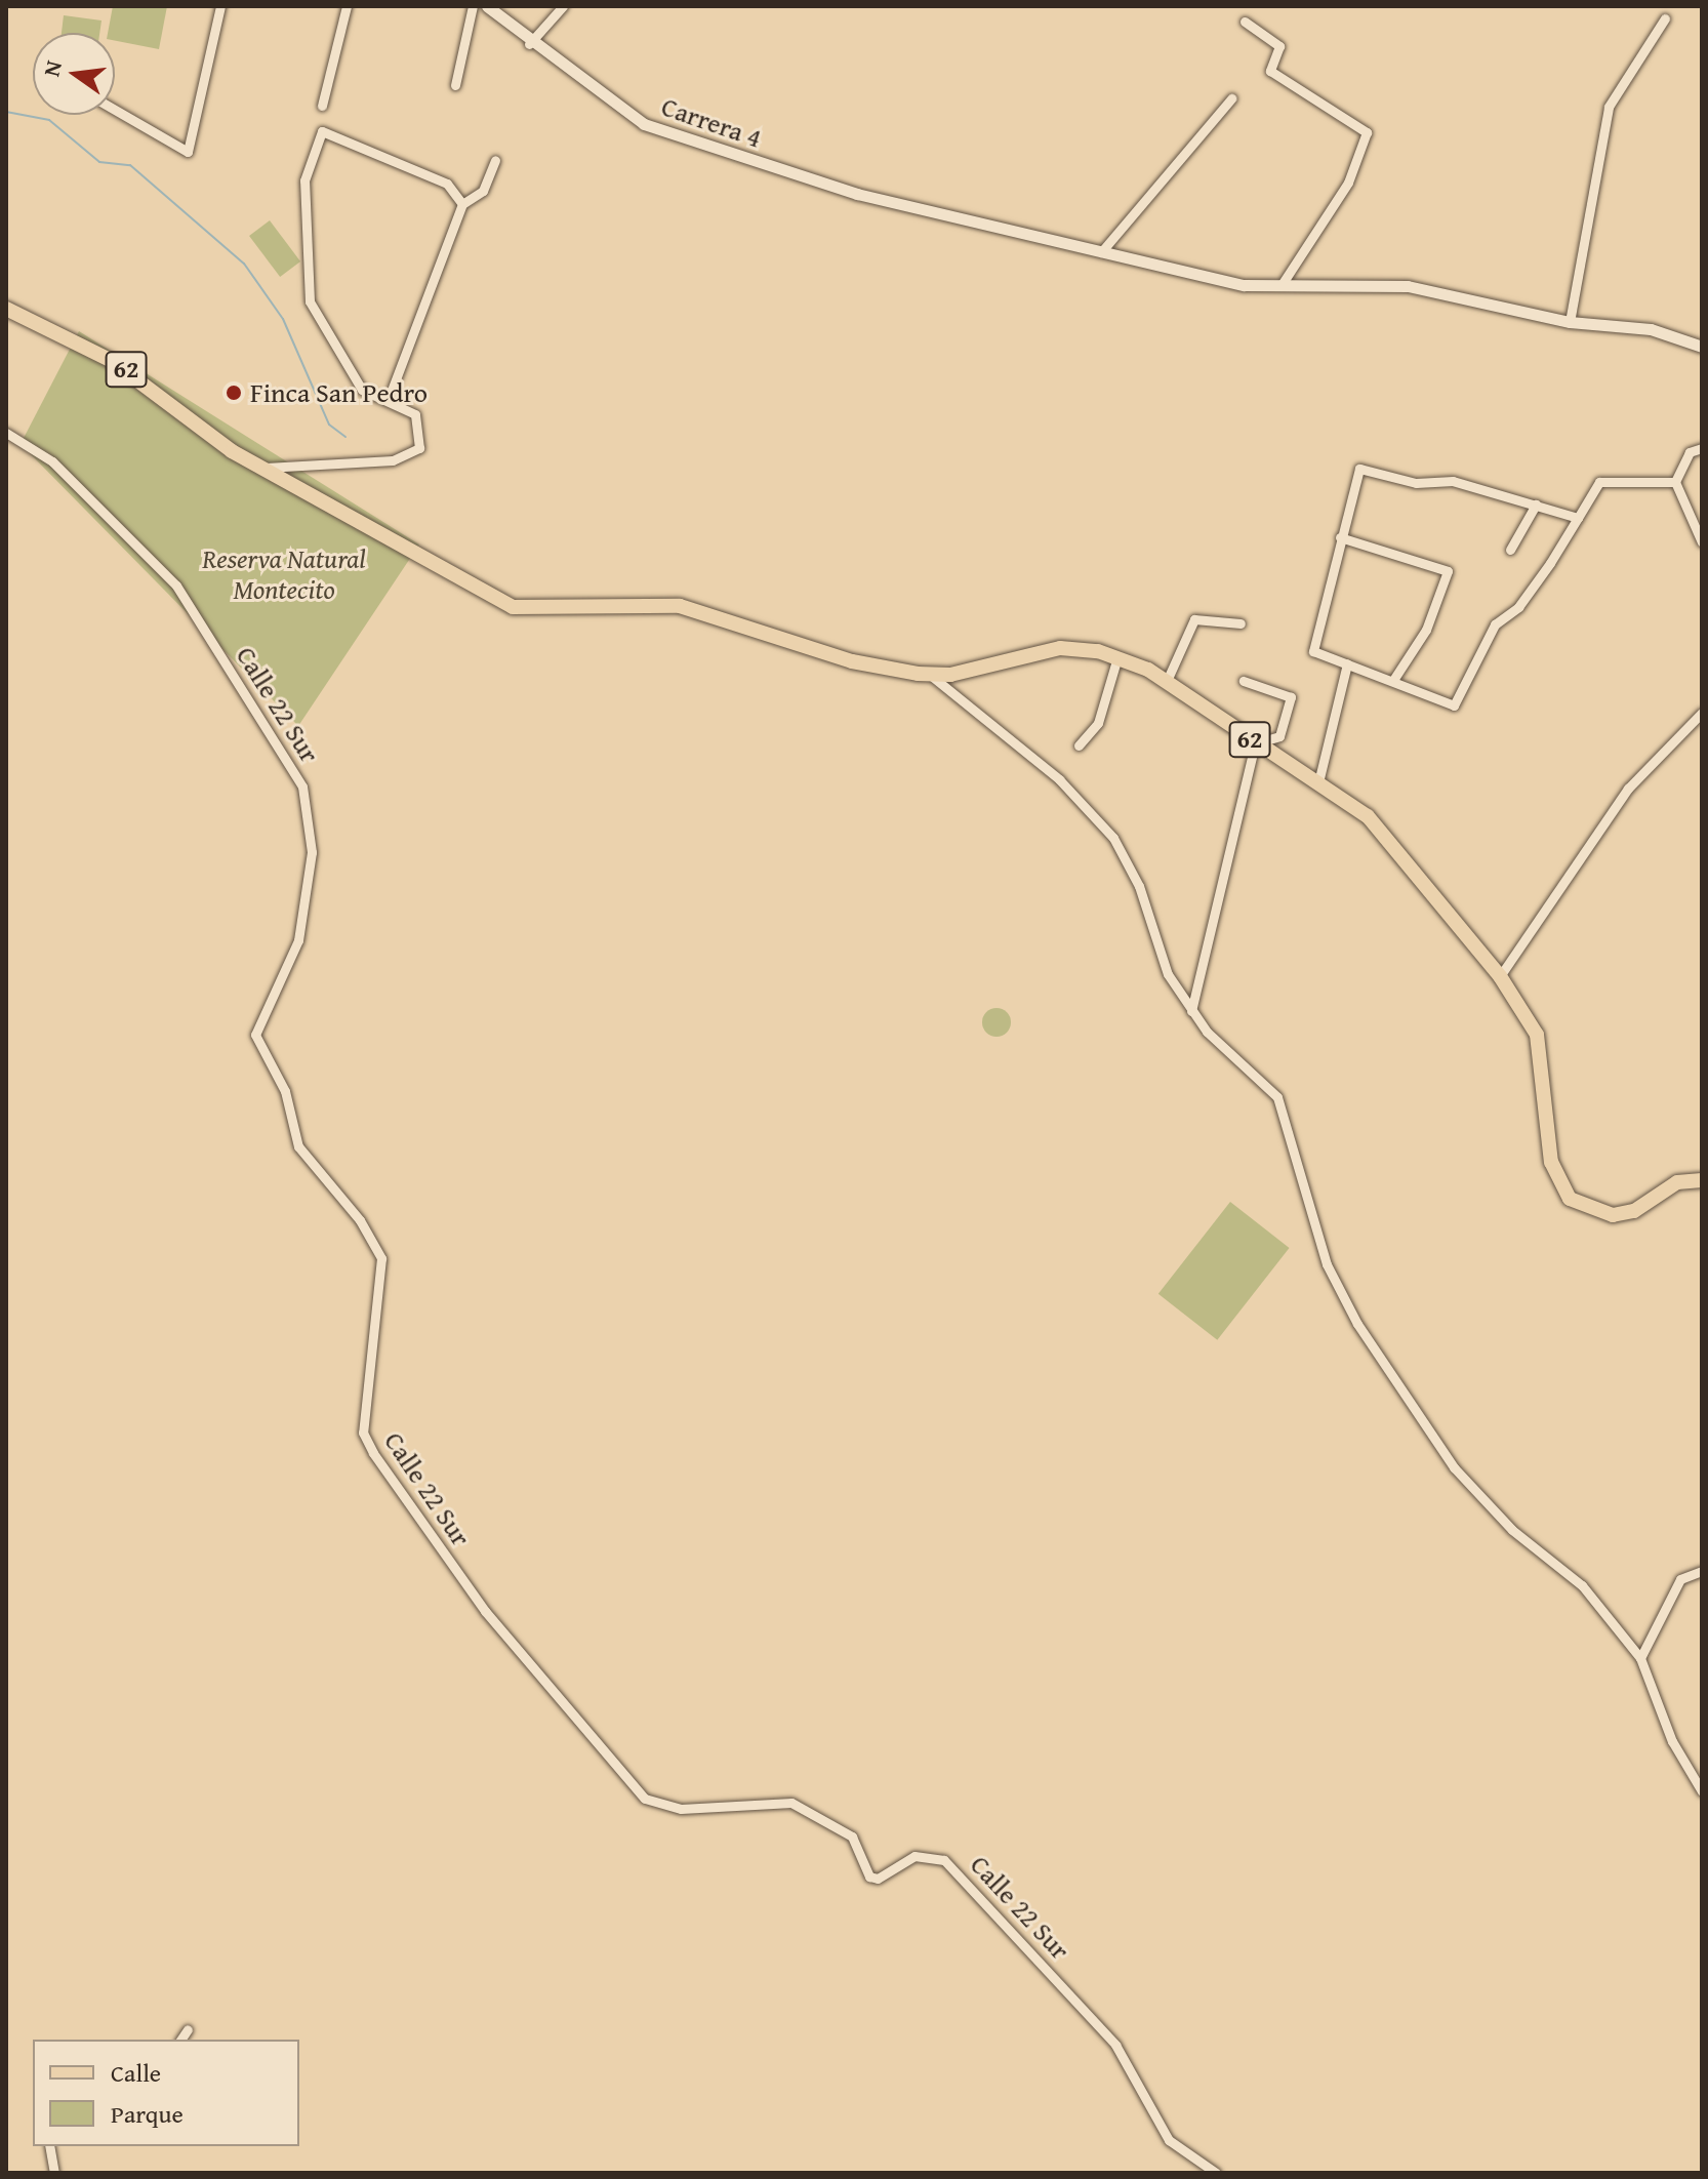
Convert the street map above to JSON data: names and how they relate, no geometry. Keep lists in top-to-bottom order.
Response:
{
  "streets": {
    "main road": ["62"],
    "street": ["Carrera 4", "Calle 22 Sur"]
  },
  "parks": ["Reserva Natural Montecito"],
  "places": ["Finca San Pedro"],
  "legend": ["Calle", "Parque"],
  "north": "left"
}
